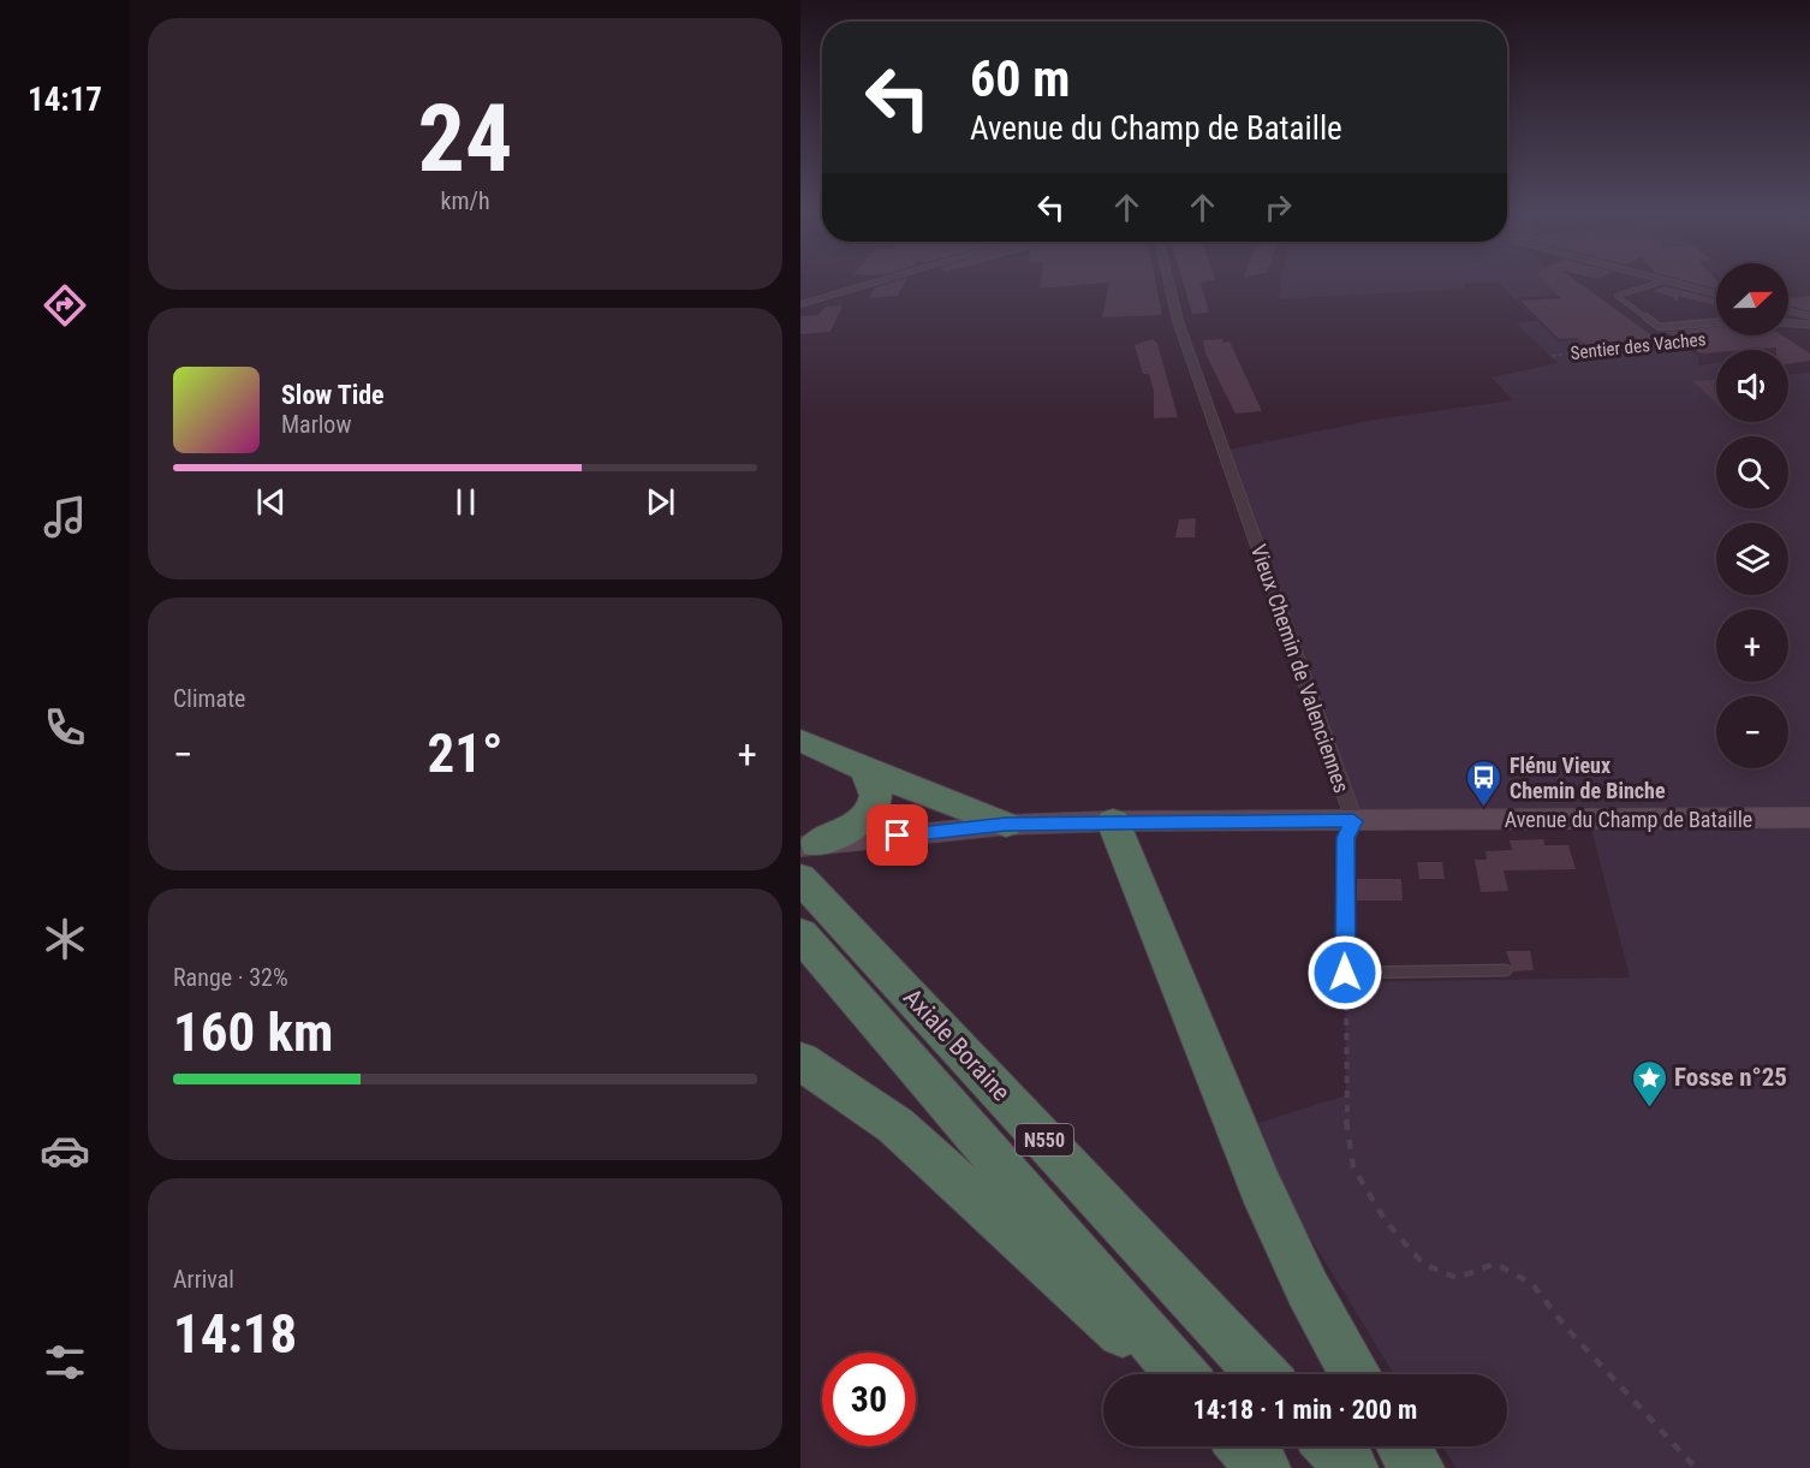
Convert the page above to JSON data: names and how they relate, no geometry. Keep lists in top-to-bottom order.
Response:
{
  "streets": {
    "highway": ["Axiale Boraine", "N550"],
    "street": ["Vieux Chemin de Valenciennes", "Avenue du Champ de Bataille"],
    "lane": ["Sentier des Vaches"]
  },
  "crossings": [
    ["Vieux Chemin de Valenciennes", "Avenue du Champ de Bataille"]
  ],
  "places": {
    "bus stop": ["Flénu Vieux Chemin de Binche"],
    "place": ["Fosse n°25"]
  },
  "north": "right",
  "page": {
    "tabs": "14:17",
    "tile": [
      ["24", "km/h"],
      "Climate",
      ["Range · 32%", "160 km"],
      ["Arrival", "14:18"]
    ],
    "turn": ["60 m", "Avenue du Champ de Bataille"],
    "map_buttons": ["+", "−"],
    "song": ["Slow Tide", "Marlow"],
    "heat": ["−", "21°", "+"],
    "limit": "30",
    "trip": "14:18 · 1 min · 200 m"
  }
}
